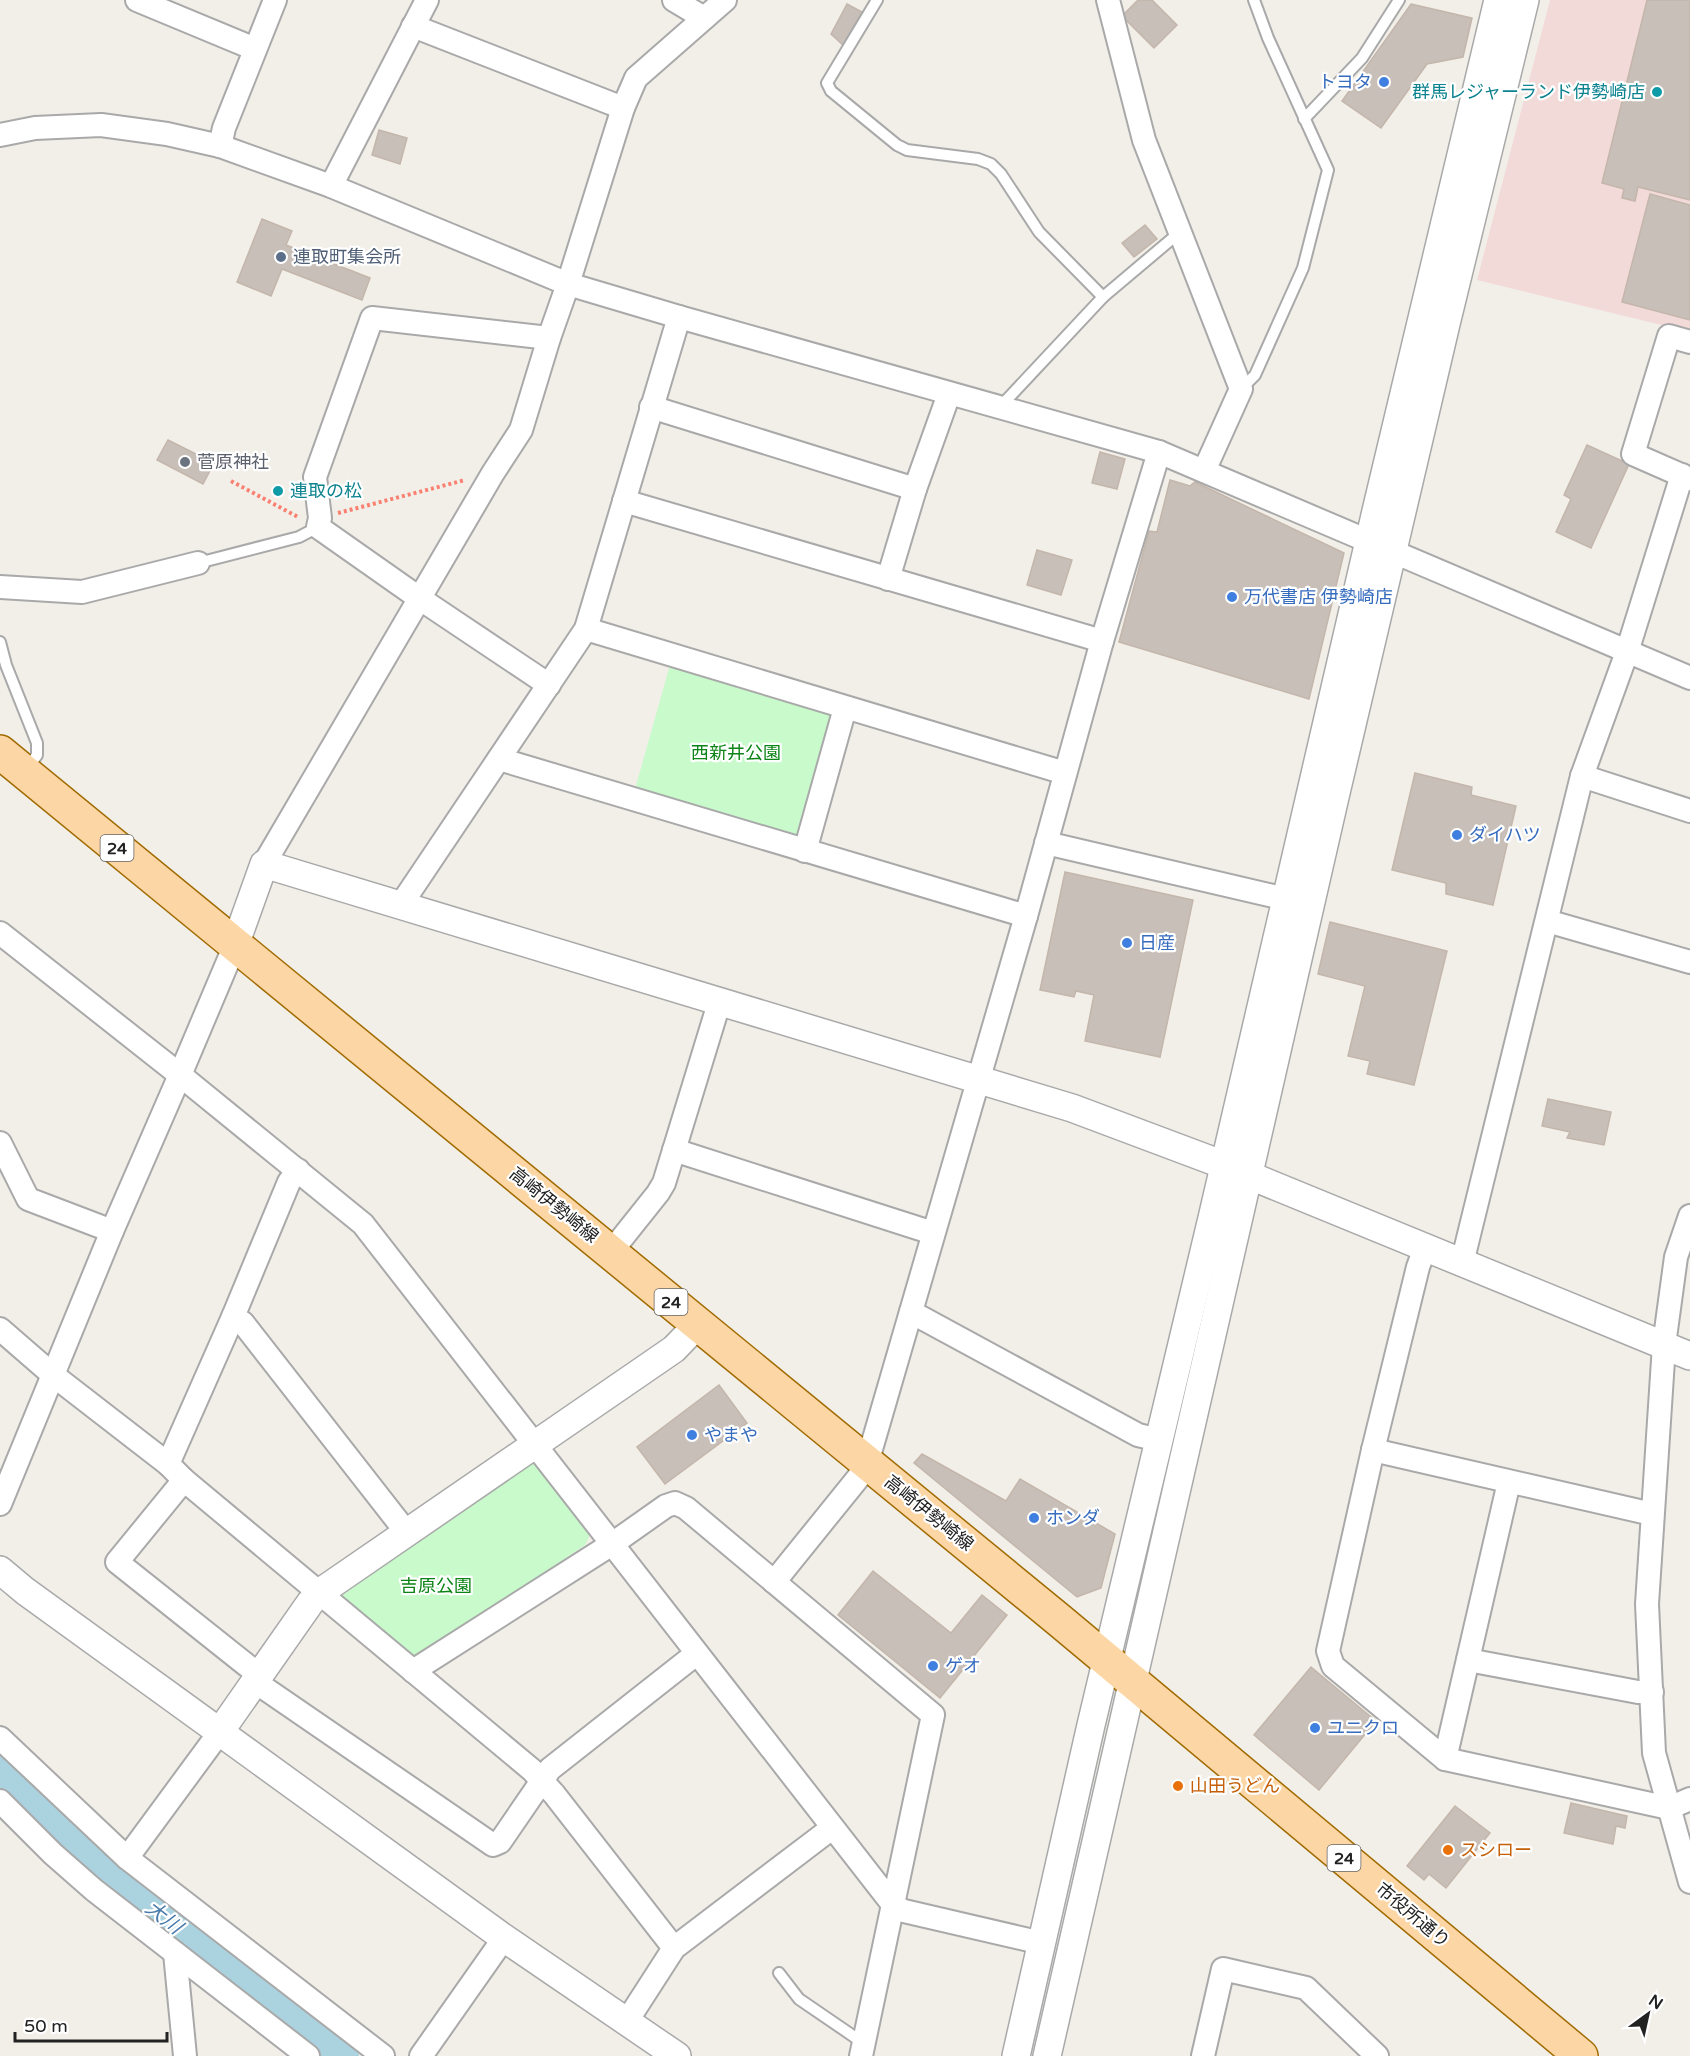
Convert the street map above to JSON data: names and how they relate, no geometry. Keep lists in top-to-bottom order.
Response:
{
  "streets": {
    "main road": ["24", "高崎伊勢崎線", "市役所通り"]
  },
  "crossings": [
    ["高崎伊勢崎線", "市役所通り"]
  ],
  "water": ["大川"],
  "parks": ["西新井公園", "吉原公園"],
  "places": [
    "トヨタ",
    "群馬レジャーランド伊勢崎店",
    "連取町集会所",
    "菅原神社",
    "連取の松",
    "万代書店 伊勢崎店",
    "ダイハツ",
    "日産",
    "やまや",
    "ホンダ",
    "ゲオ",
    "ユニクロ",
    "山田うどん",
    "スシロー"
  ],
  "scale_bar": "50 m",
  "north": "top right"
}
